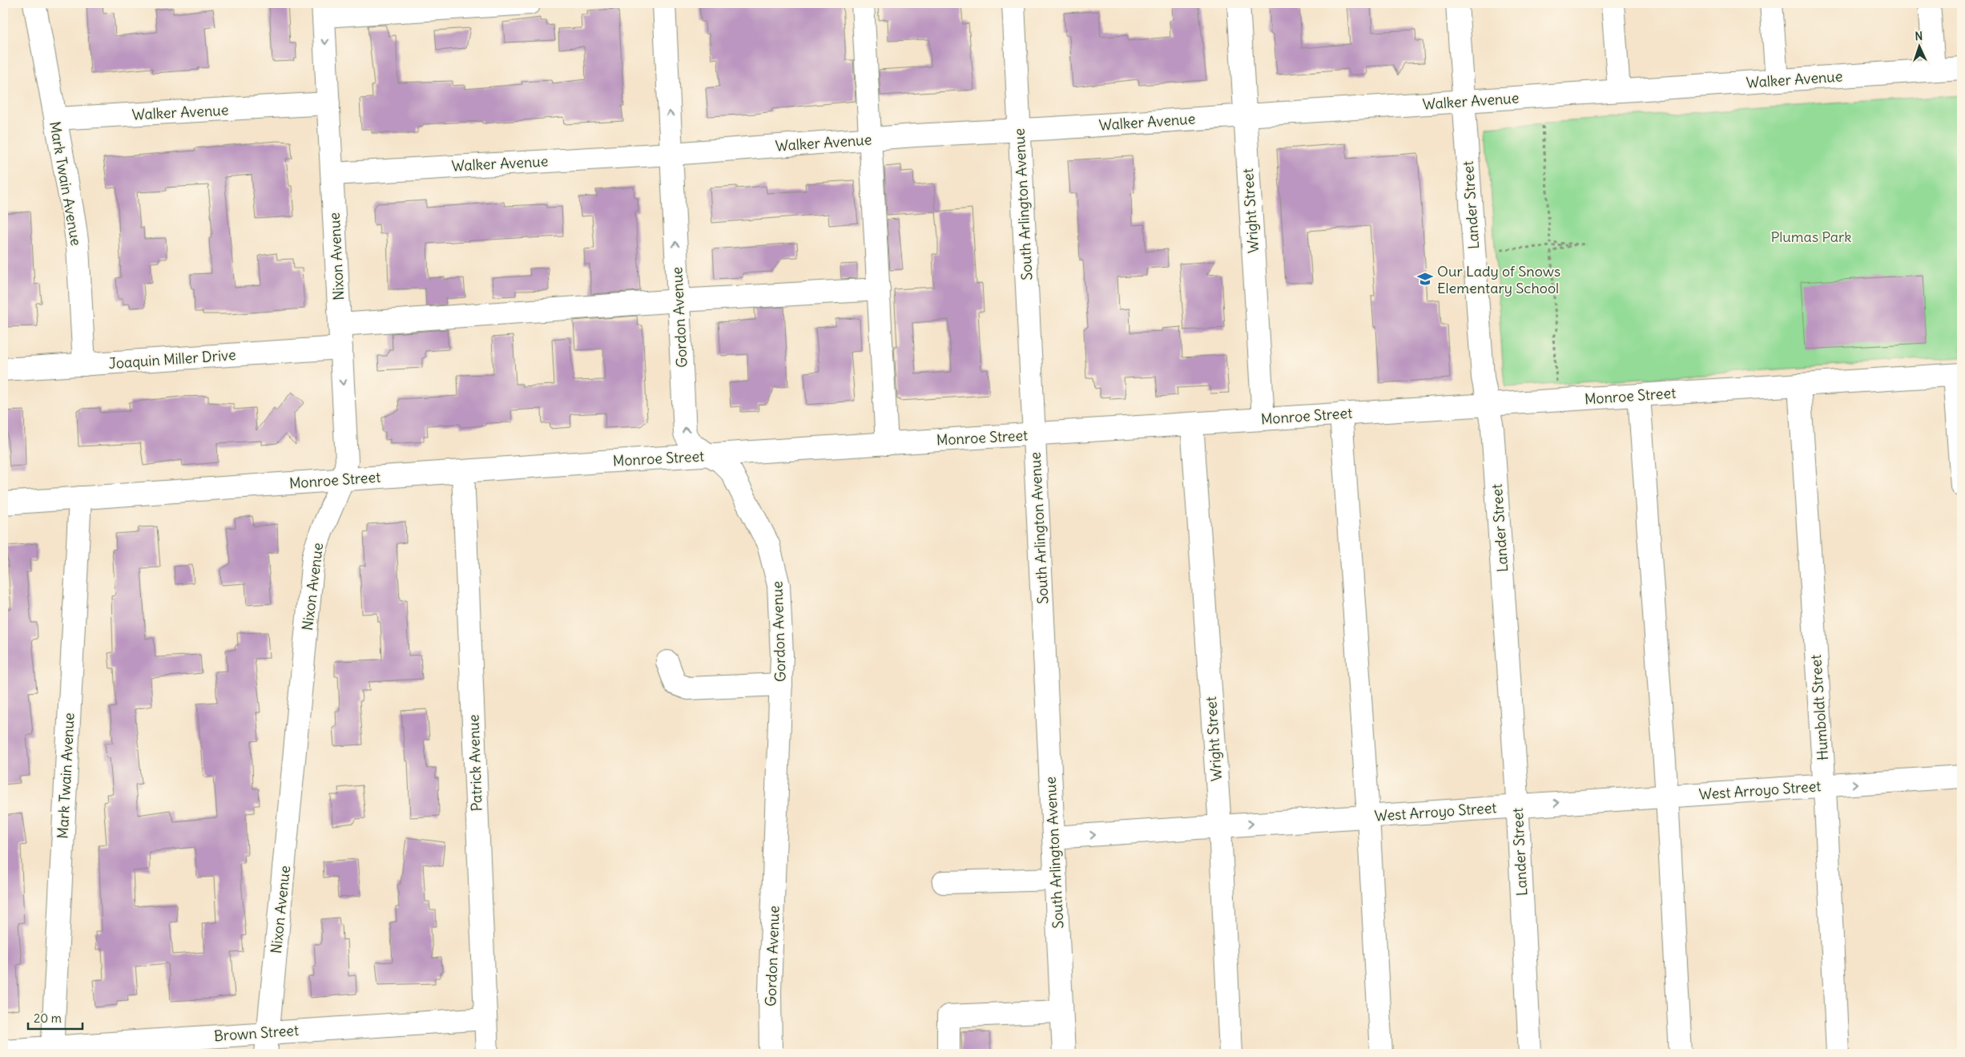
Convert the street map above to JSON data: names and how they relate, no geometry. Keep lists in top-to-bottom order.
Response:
{
  "streets": {
    "street": [
      "Walker Avenue",
      "Mark Twain Avenue",
      "South Arlington Avenue",
      "Lander Street",
      "Wright Street",
      "Nixon Avenue",
      "Gordon Avenue",
      "Joaquin Miller Drive",
      "Monroe Street",
      "Humboldt Street",
      "Patrick Avenue",
      "West Arroyo Street",
      "Brown Street"
    ]
  },
  "crossings": [
    ["Walker Avenue", "Mark Twain Avenue"],
    ["Walker Avenue", "South Arlington Avenue"],
    ["Walker Avenue", "Lander Street"],
    ["Walker Avenue", "Wright Street"],
    ["Walker Avenue", "Nixon Avenue"],
    ["Walker Avenue", "Gordon Avenue"],
    ["Mark Twain Avenue", "Joaquin Miller Drive"],
    ["Mark Twain Avenue", "Monroe Street"],
    ["Mark Twain Avenue", "Brown Street"],
    ["South Arlington Avenue", "Monroe Street"],
    ["South Arlington Avenue", "West Arroyo Street"],
    ["Lander Street", "Monroe Street"],
    ["Lander Street", "West Arroyo Street"],
    ["Wright Street", "Monroe Street"],
    ["Wright Street", "West Arroyo Street"],
    ["Nixon Avenue", "Joaquin Miller Drive"],
    ["Nixon Avenue", "Monroe Street"],
    ["Nixon Avenue", "Brown Street"],
    ["Gordon Avenue", "Monroe Street"],
    ["Monroe Street", "Humboldt Street"],
    ["Monroe Street", "Patrick Avenue"],
    ["Humboldt Street", "West Arroyo Street"],
    ["Patrick Avenue", "Brown Street"]
  ],
  "one_way": ["Gordon Avenue", "West Arroyo Street"],
  "parks": ["Plumas Park"],
  "places": {
    "school or university": ["Our Lady of Snows Elementary School"]
  },
  "scale_bar": "20 m",
  "north": "top"
}
